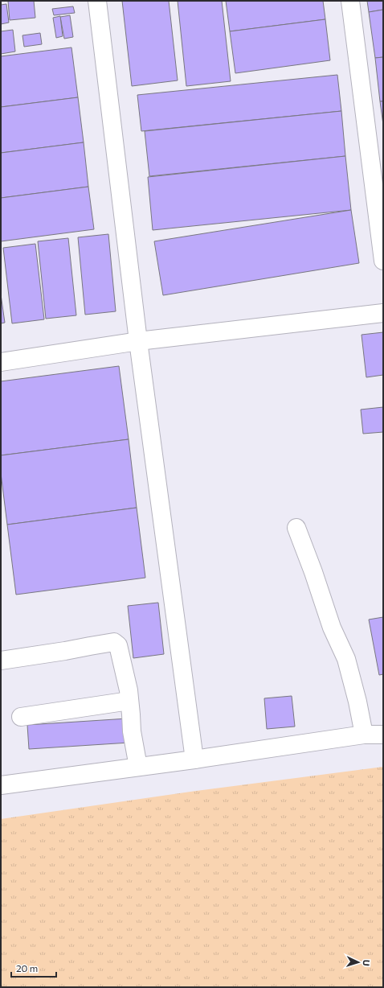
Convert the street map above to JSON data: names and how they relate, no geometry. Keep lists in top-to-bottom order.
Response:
{
  "scale_bar": "20 m",
  "north": "right"
}
